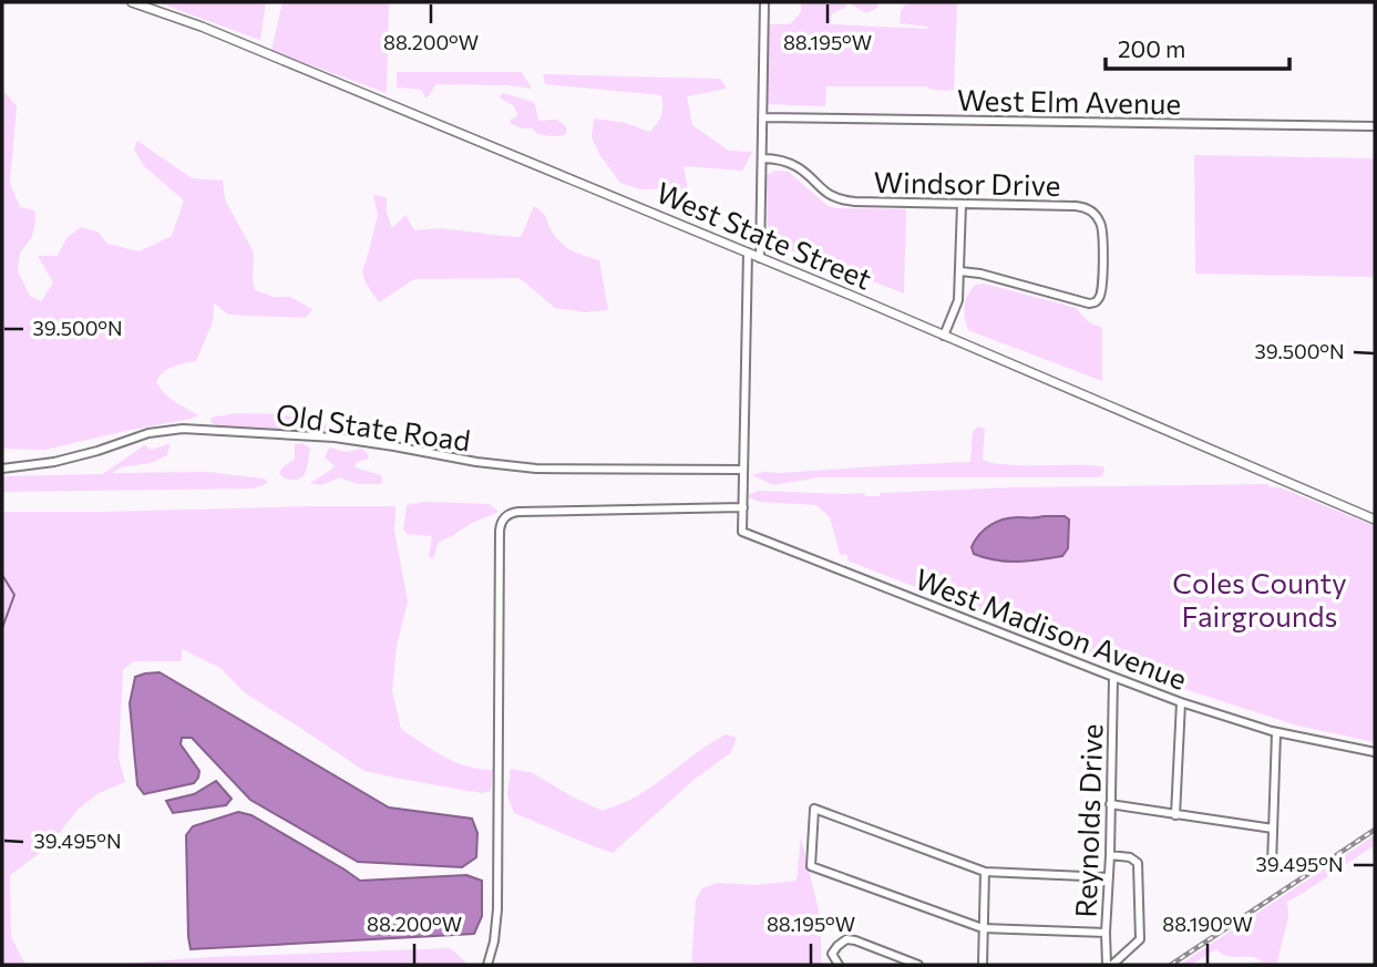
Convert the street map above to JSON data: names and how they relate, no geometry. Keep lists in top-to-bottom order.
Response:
{
  "streets": {
    "street": [
      "West Elm Avenue",
      "Windsor Drive",
      "West State Street",
      "Old State Road",
      "West Madison Avenue",
      "Reynolds Drive"
    ]
  },
  "crossings": [
    ["West Madison Avenue", "Reynolds Drive"]
  ],
  "parks": ["Coles County Fairgrounds"],
  "scale_bar": "200 m",
  "coordinates": [
    "88.200°W",
    "88.195°W",
    "39.500°N",
    "39.495°N",
    "88.190°W"
  ]
}
